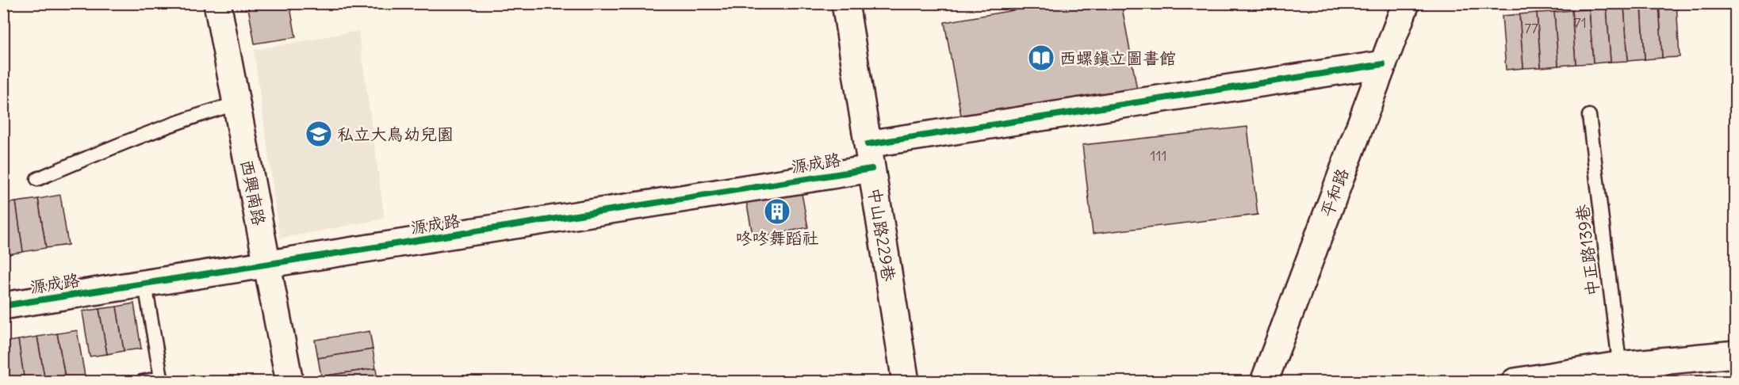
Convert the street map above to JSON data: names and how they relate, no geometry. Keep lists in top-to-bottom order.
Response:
{
  "streets": {
    "street": [
      "源成路",
      "西興南路",
      "平和路",
      "中山路229巷"
    ],
    "lane": ["中正路139巷"]
  },
  "crossings": [
    ["源成路", "西興南路"],
    ["源成路", "中山路229巷"]
  ],
  "places": {
    "library": ["西螺鎮立圖書館"],
    "school or university": ["私立大鳥幼兒園"],
    "building": ["咚咚舞蹈社"]
  },
  "house_numbers": ["71", "77", "111"]
}
